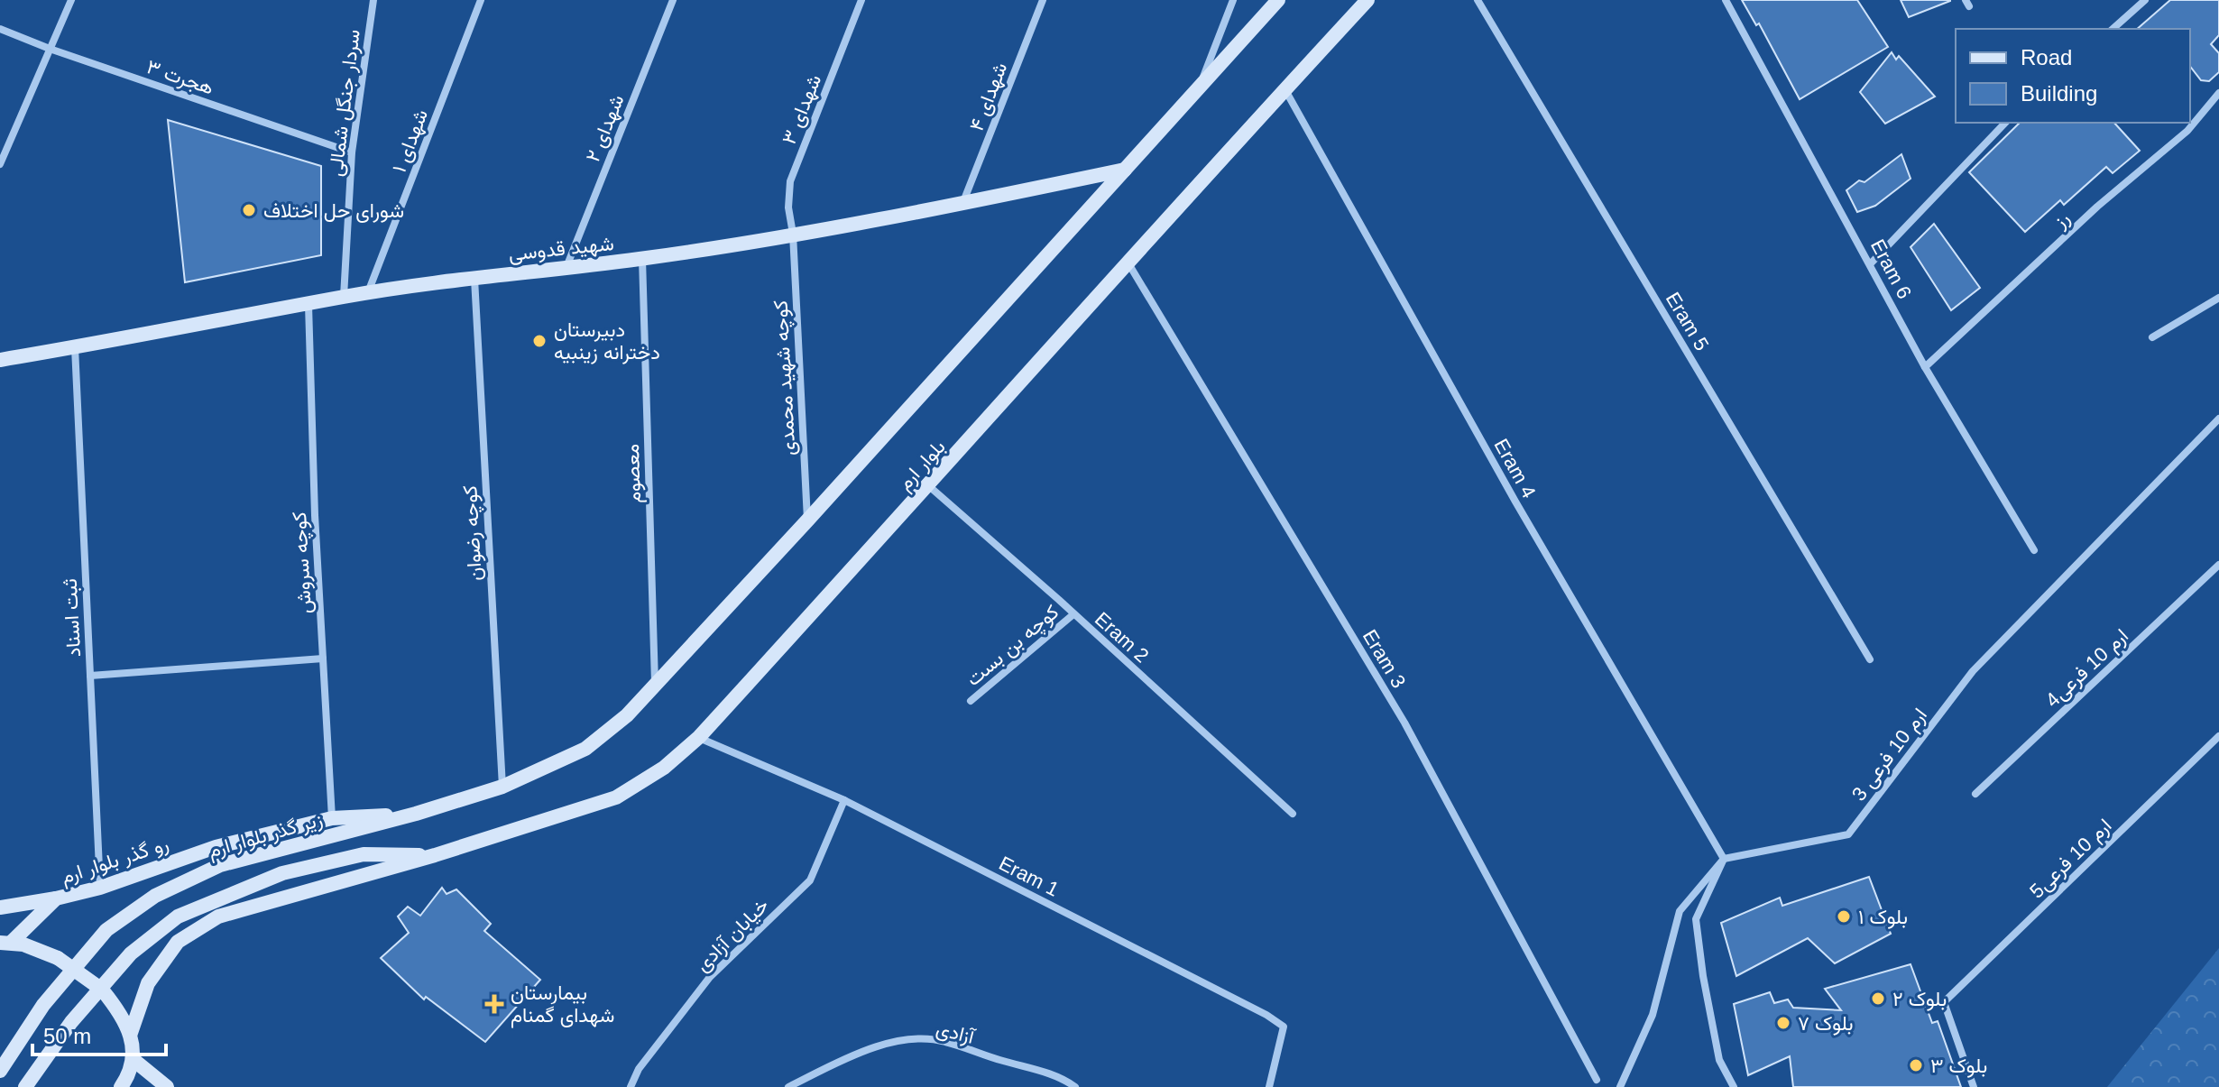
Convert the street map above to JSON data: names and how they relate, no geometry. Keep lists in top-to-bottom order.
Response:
{
  "streets": {
    "main road": [
      "شهید قدوسی",
      "بلوار ارم",
      "زیر گذر بلوار ارم",
      "رو گذر بلوار ارم"
    ],
    "street": [
      "هجرت ۳",
      "شهدای ۴",
      "سردار جنگل شمالی",
      "شهدای ۳",
      "شهدای ۲",
      "شهدای ۱",
      "رز",
      "Eram 6",
      "Eram 5",
      "کوچه شهید محمدی",
      "Eram 4",
      "معصوم",
      "کوچه رضوان",
      "کوچه سروش",
      "ثبت اسناد",
      "Eram 2",
      "کوچه بن بست",
      "Eram 3",
      "ارم 10 فرعی4",
      "ارم 10 فرعی 3",
      "ارم 10 فرعی5",
      "Eram 1",
      "خیابان آزادی",
      "آزادی"
    ]
  },
  "crossings": [
    ["هجرت ۳", "سردار جنگل شمالی"],
    ["شهدای ۴", "شهید قدوسی"],
    ["سردار جنگل شمالی", "شهید قدوسی"],
    ["شهدای ۳", "شهید قدوسی"],
    ["شهدای ۳", "کوچه شهید محمدی"],
    ["شهدای ۲", "شهید قدوسی"],
    ["شهدای ۱", "شهید قدوسی"],
    ["رز", "Eram 6"],
    ["شهید قدوسی", "کوچه شهید محمدی"],
    ["شهید قدوسی", "معصوم"],
    ["شهید قدوسی", "کوچه رضوان"],
    ["شهید قدوسی", "کوچه سروش"],
    ["شهید قدوسی", "ثبت اسناد"],
    ["بلوار ارم", "Eram 4"],
    ["بلوار ارم", "Eram 2"],
    ["بلوار ارم", "Eram 3"],
    ["بلوار ارم", "Eram 1"],
    ["Eram 4", "ارم 10 فرعی 3"],
    ["کوچه سروش", "رو گذر بلوار ارم"],
    ["ثبت اسناد", "رو گذر بلوار ارم"],
    ["Eram 2", "کوچه بن بست"],
    ["زیر گذر بلوار ارم", "رو گذر بلوار ارم"],
    ["Eram 1", "خیابان آزادی"]
  ],
  "places": {
    "other": [
      "شورای حل اختلاف",
      "دبیرستان دخترانه زینبیه",
      "بلوک ۱",
      "بلوک ۲",
      "بلوک ۷",
      "بلوک ۳"
    ],
    "health": ["بیمارستان شهدای گمنام"]
  },
  "legend": ["Road", "Building"],
  "scale_bar": "50 m"
}
